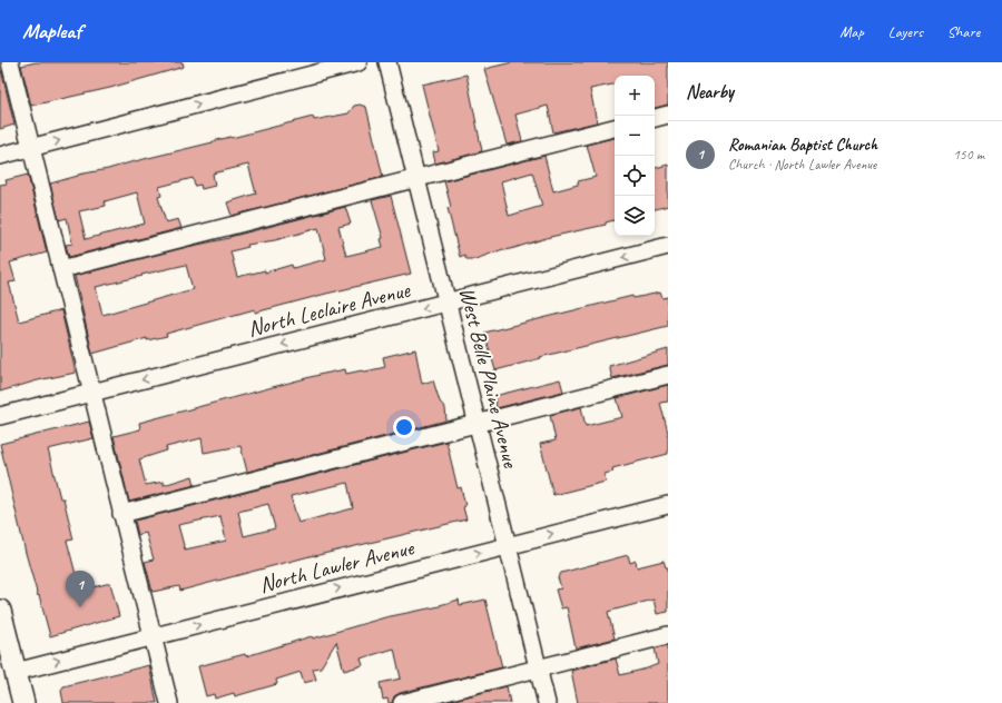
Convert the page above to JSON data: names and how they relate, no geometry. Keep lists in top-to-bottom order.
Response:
{
  "streets": {
    "street": ["North Leclaire Avenue", "West Belle Plaine Avenue", "North Lawler Avenue"]
  },
  "crossings": [
    ["North Leclaire Avenue", "West Belle Plaine Avenue"],
    ["West Belle Plaine Avenue", "North Lawler Avenue"]
  ],
  "page": {
    "header": "Mapleaf",
    "nav": ["Map", "Layers", "Share"],
    "heading": "Nearby",
    "map_buttons": ["+", "−"],
    "list": [
      {
        "mark": "1",
        "name": "Romanian Baptist Church",
        "note": "Church · North Lawler Avenue",
        "value": "150 m"
      }
    ],
    "pins": "1"
  }
}
